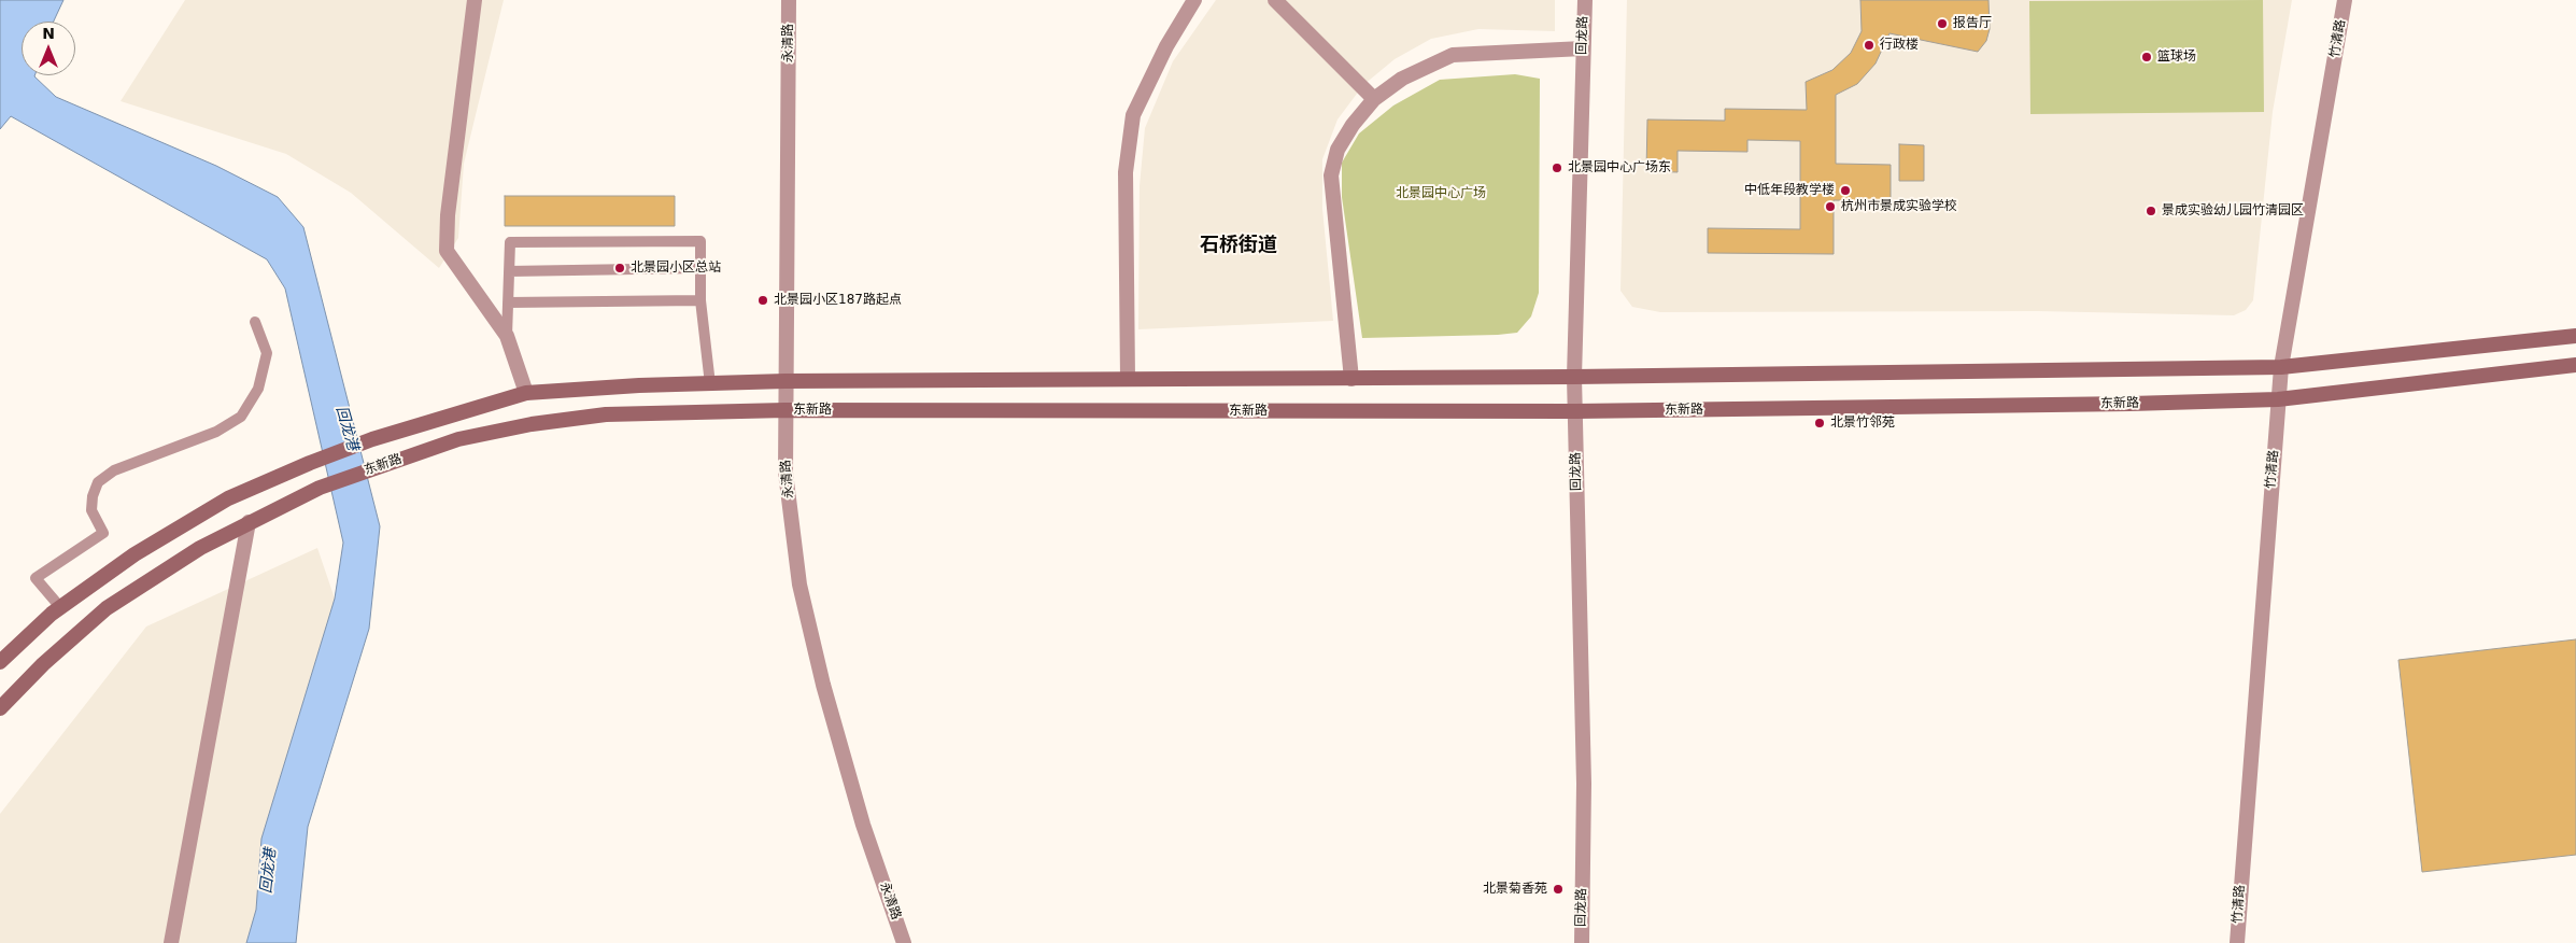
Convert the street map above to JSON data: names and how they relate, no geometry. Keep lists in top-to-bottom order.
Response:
{
  "streets": {
    "main road": ["东新路"],
    "street": ["回龙路", "竹清路", "永清路"]
  },
  "crossings": [
    ["回龙路", "东新路"],
    ["竹清路", "东新路"],
    ["永清路", "东新路"]
  ],
  "districts": ["石桥街道"],
  "water": ["回龙港"],
  "parks": ["北景园中心广场"],
  "places": [
    "报告厅",
    "行政楼",
    "篮球场",
    "北景园中心广场东",
    "中低年段教学楼",
    "杭州市景成实验学校",
    "景成实验幼儿园竹清园区",
    "北景园小区总站",
    "北景园小区187路起点",
    "北景竹邻苑",
    "北景菊香苑"
  ],
  "north": "top"
}
